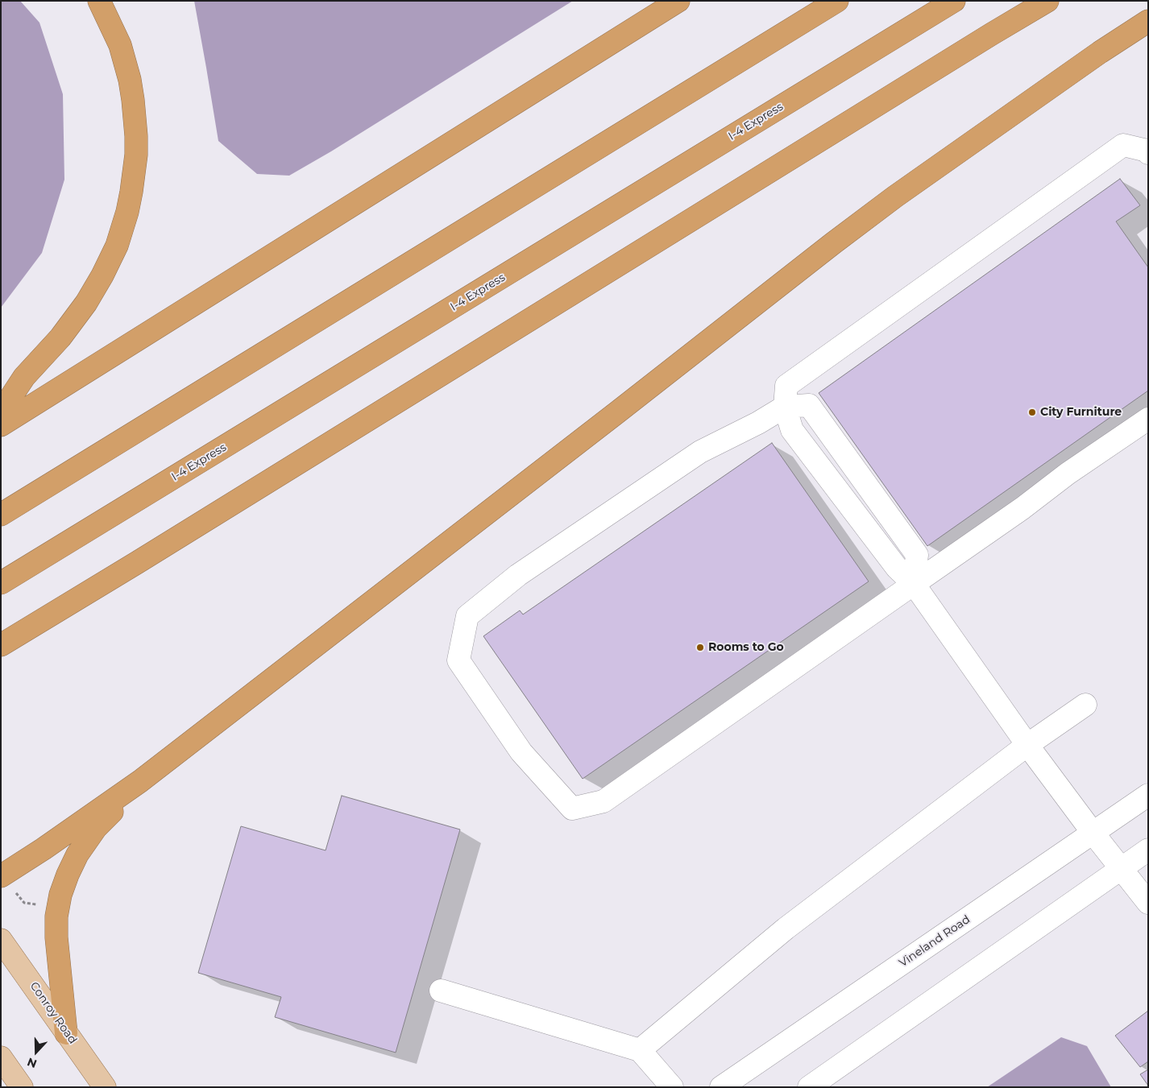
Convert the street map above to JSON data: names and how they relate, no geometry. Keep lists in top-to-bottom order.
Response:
{
  "streets": {
    "highway": ["I-4 Express"],
    "main road": ["Conroy Road"],
    "street": ["Vineland Road"]
  },
  "places": ["City Furniture", "Rooms to Go"],
  "north": "bottom"
}
